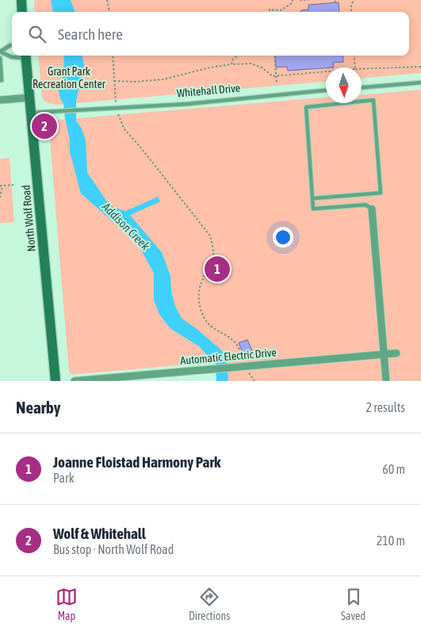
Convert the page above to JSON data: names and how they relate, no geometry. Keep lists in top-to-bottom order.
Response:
{
  "streets": {
    "main road": ["North Wolf Road"],
    "street": ["Automatic Electric Drive"],
    "lane": ["Whitehall Drive"]
  },
  "crossings": [
    ["Whitehall Drive", "North Wolf Road"]
  ],
  "water": ["Addison Creek"],
  "parks": ["Grant Park Recreation Center"],
  "north": "bottom",
  "page": {
    "search": "Search here",
    "pins": ["2", "1"],
    "heading": ["Nearby", "2 results"],
    "list": [
      {
        "mark": "1",
        "name": "Joanne Floistad Harmony Park",
        "note": "Park",
        "value": "60 m"
      },
      {
        "mark": "2",
        "name": "Wolf & Whitehall",
        "note": "Bus stop · North Wolf Road",
        "value": "210 m"
      }
    ],
    "nav": ["Map", "Directions", "Saved"]
  }
}
